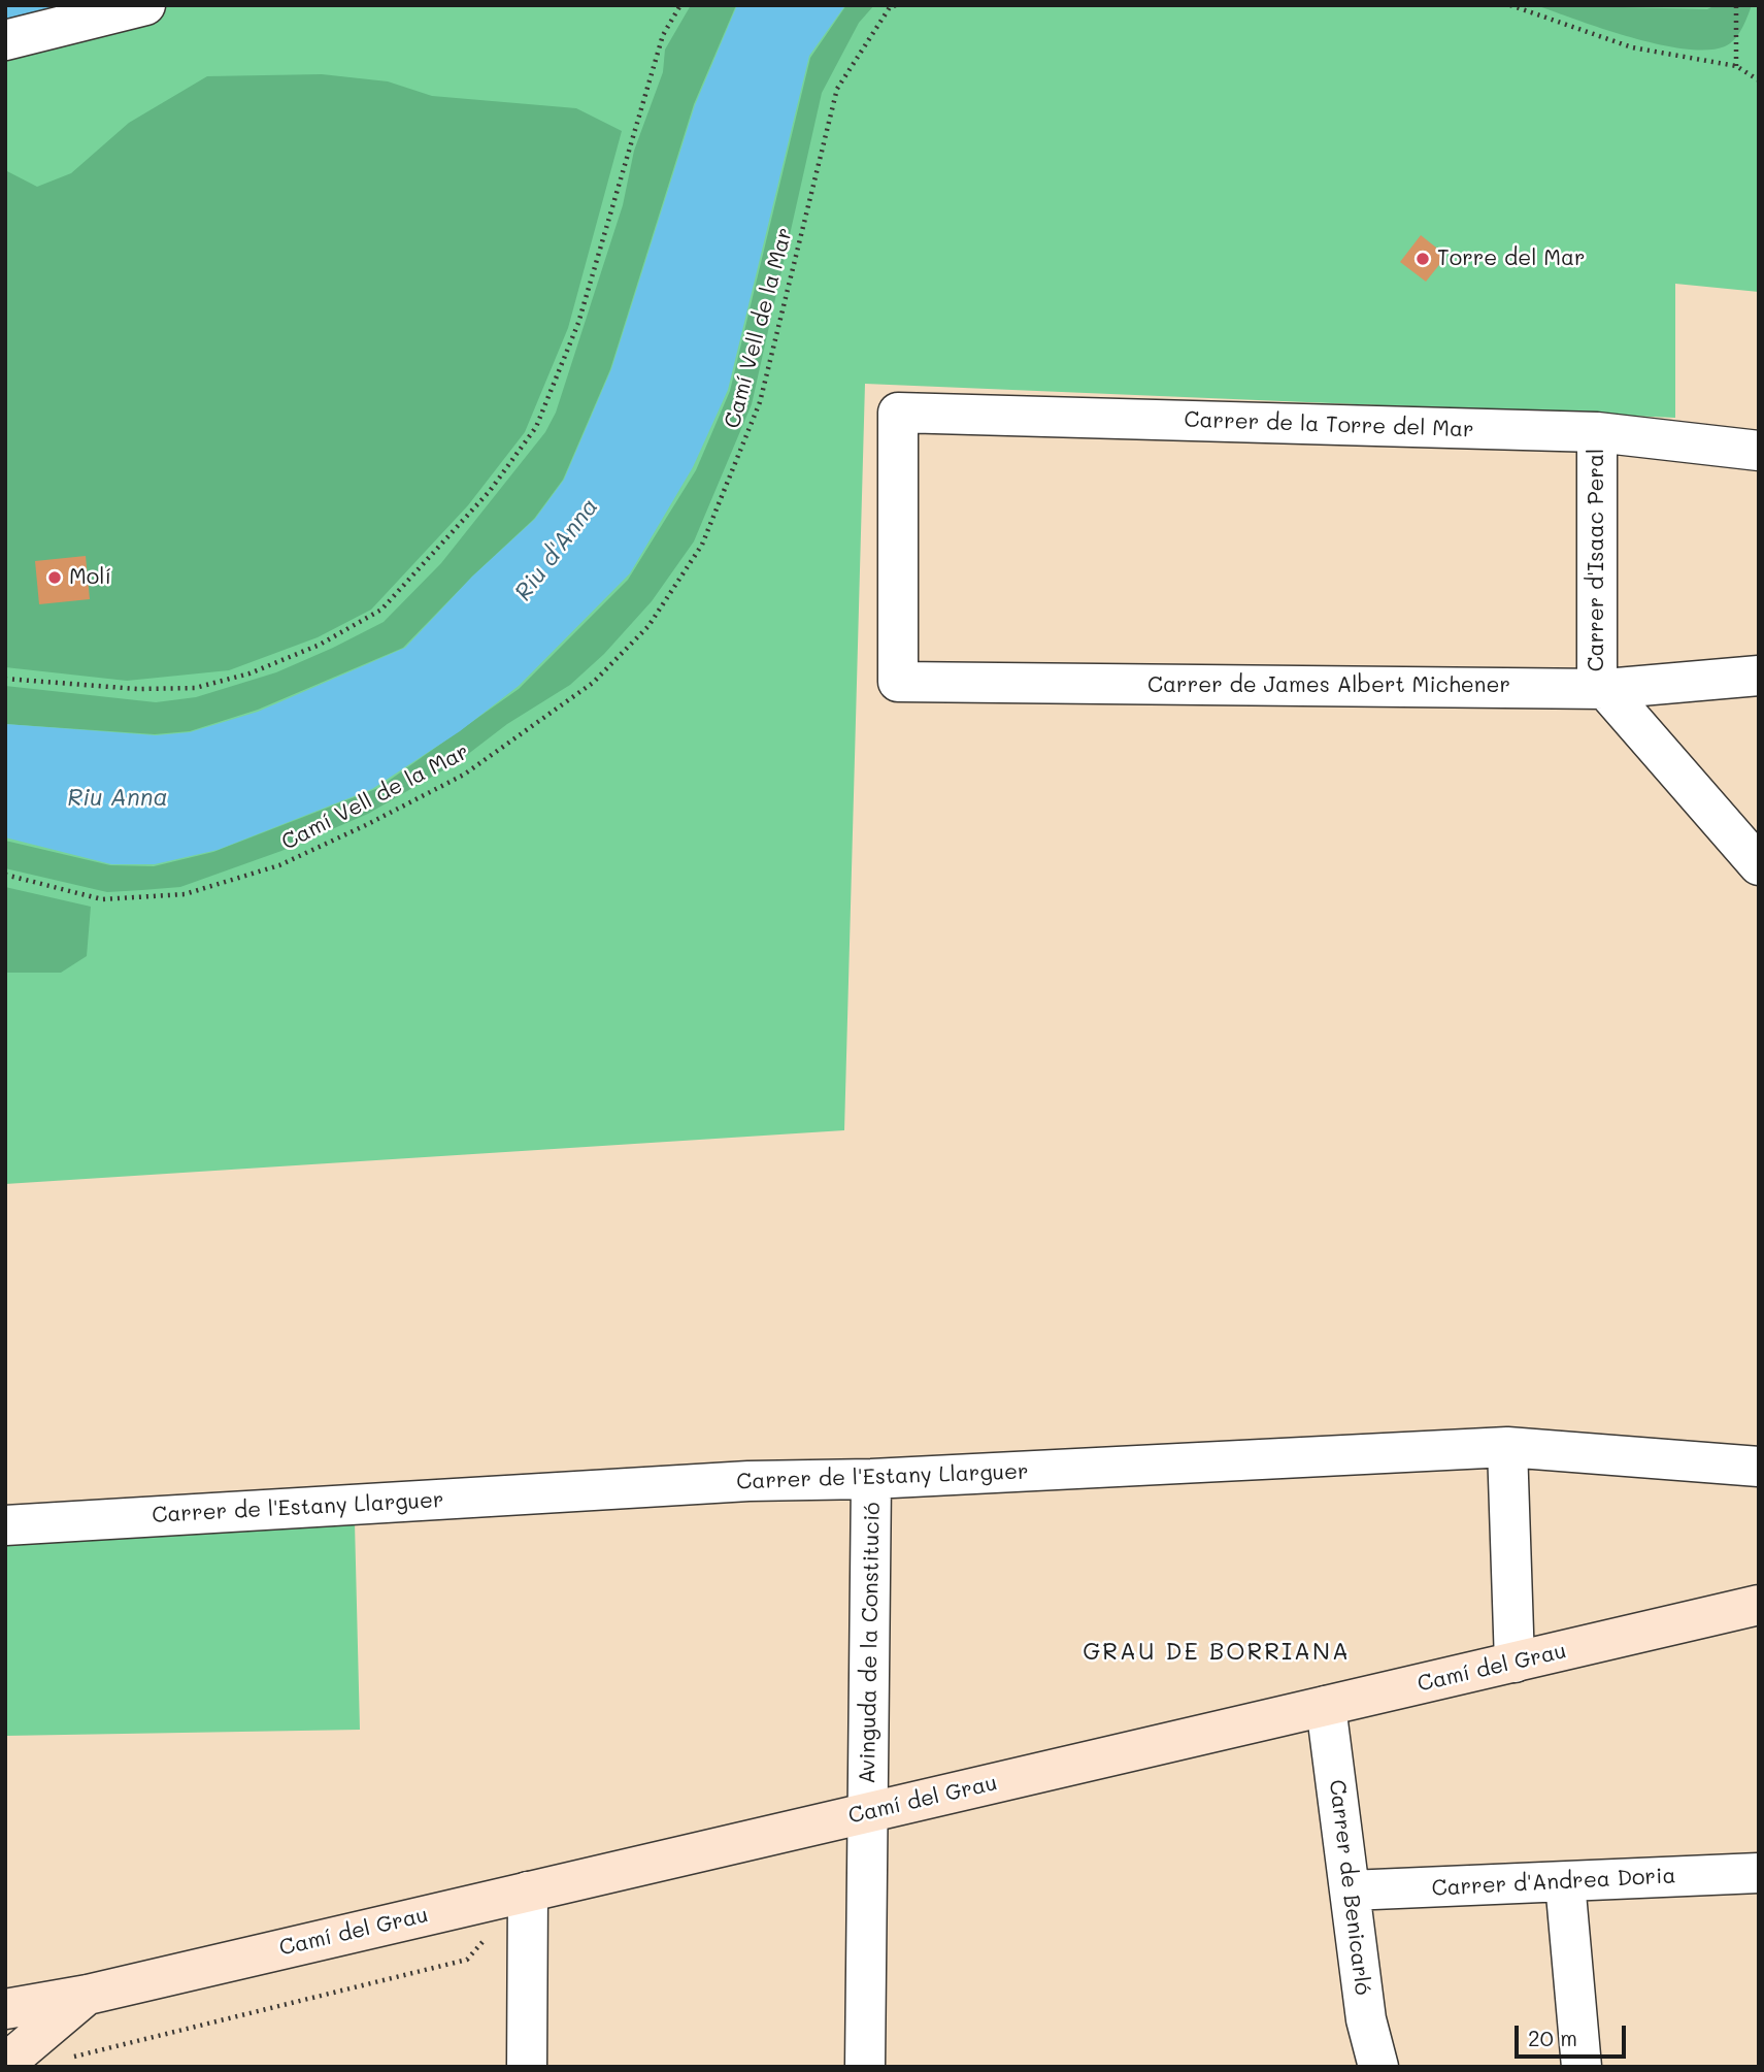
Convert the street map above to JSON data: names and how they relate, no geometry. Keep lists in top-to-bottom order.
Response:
{
  "streets": {
    "street": [
      "Carrer de la Torre del Mar",
      "Carrer d'Isaac Peral",
      "Carrer de James Albert Michener",
      "Carrer de l'Estany Llarguer",
      "Avinguda de la Constitució",
      "Camí del Grau",
      "Carrer d'Andrea Doria",
      "Carrer de Benicarló"
    ],
    "path": ["Camí Vell de la Mar"]
  },
  "crossings": [
    ["Carrer de la Torre del Mar", "Carrer d'Isaac Peral"],
    ["Carrer de la Torre del Mar", "Carrer de James Albert Michener"],
    ["Carrer d'Isaac Peral", "Carrer de James Albert Michener"],
    ["Carrer de l'Estany Llarguer", "Avinguda de la Constitució"],
    ["Avinguda de la Constitució", "Camí del Grau"],
    ["Camí del Grau", "Carrer de Benicarló"],
    ["Carrer d'Andrea Doria", "Carrer de Benicarló"]
  ],
  "districts": ["GRAU DE BORRIANA"],
  "water": ["Riu d'Anna", "Riu Anna"],
  "places": ["Torre del Mar", "Molí"],
  "scale_bar": "20 m"
}
